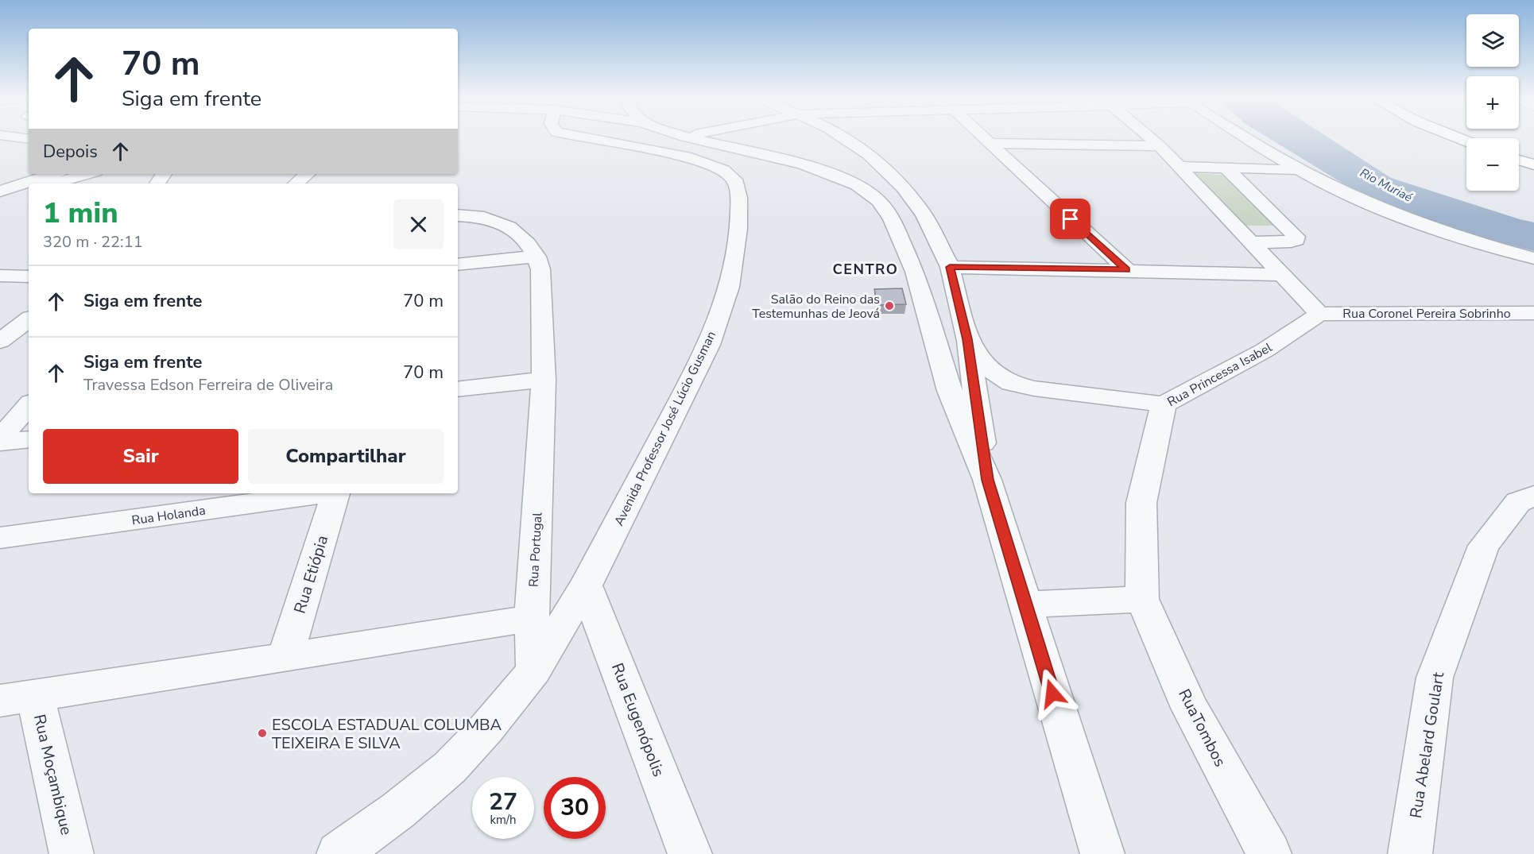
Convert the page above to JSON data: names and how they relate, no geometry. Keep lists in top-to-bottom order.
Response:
{
  "streets": {
    "street": [
      "Rua Coronel Pereira Sobrinho",
      "Rua Princessa Isabel",
      "Avenida Professor José Lúcio Gusman",
      "Rua Holanda",
      "Rua Portugal",
      "Rua Etiópia",
      "Rua Eugenópolis",
      "RuaTombos",
      "Rua Abelard Goulart",
      "Rua Moçambique"
    ]
  },
  "crossings": [
    ["Rua Coronel Pereira Sobrinho", "Rua Princessa Isabel"],
    ["Rua Princessa Isabel", "RuaTombos"],
    ["Avenida Professor José Lúcio Gusman", "Rua Portugal"],
    ["Avenida Professor José Lúcio Gusman", "Rua Eugenópolis"]
  ],
  "districts": ["CENTRO"],
  "water": ["Rio Muriaé"],
  "places": ["Salão do Reino das Testemunhas de Jeová", "ESCOLA ESTADUAL COLUMBA TEIXEIRA E SILVA"],
  "page": {
    "map_buttons": ["+", "−"],
    "turn": ["70 m", "Siga em frente"],
    "then": "Depois",
    "heading": ["1 min", "320 m · 22:11"],
    "list": [
      {
        "name": "Siga em frente",
        "value": "70 m"
      },
      {
        "name": "Siga em frente",
        "note": "Travessa Edson Ferreira de Oliveira",
        "value": "70 m"
      }
    ],
    "buttons": ["Sair", "Compartilhar"],
    "speed": "27 km/h",
    "limit": "30"
  }
}
